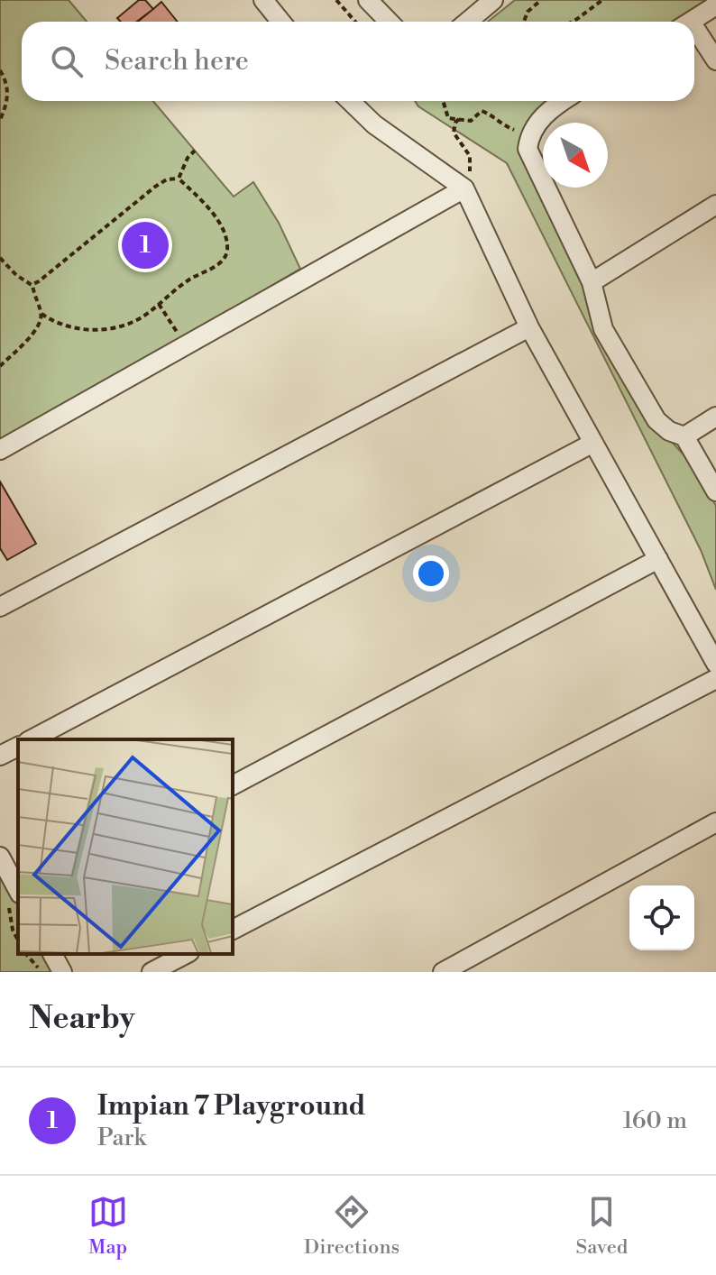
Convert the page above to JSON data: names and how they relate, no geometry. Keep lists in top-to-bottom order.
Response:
{
  "north": "bottom right",
  "page": {
    "search": "Search here",
    "pins": "1",
    "heading": "Nearby",
    "list": [
      {
        "mark": "1",
        "name": "Impian 7 Playground",
        "note": "Park",
        "value": "160 m"
      }
    ],
    "nav": ["Map", "Directions", "Saved"]
  }
}
